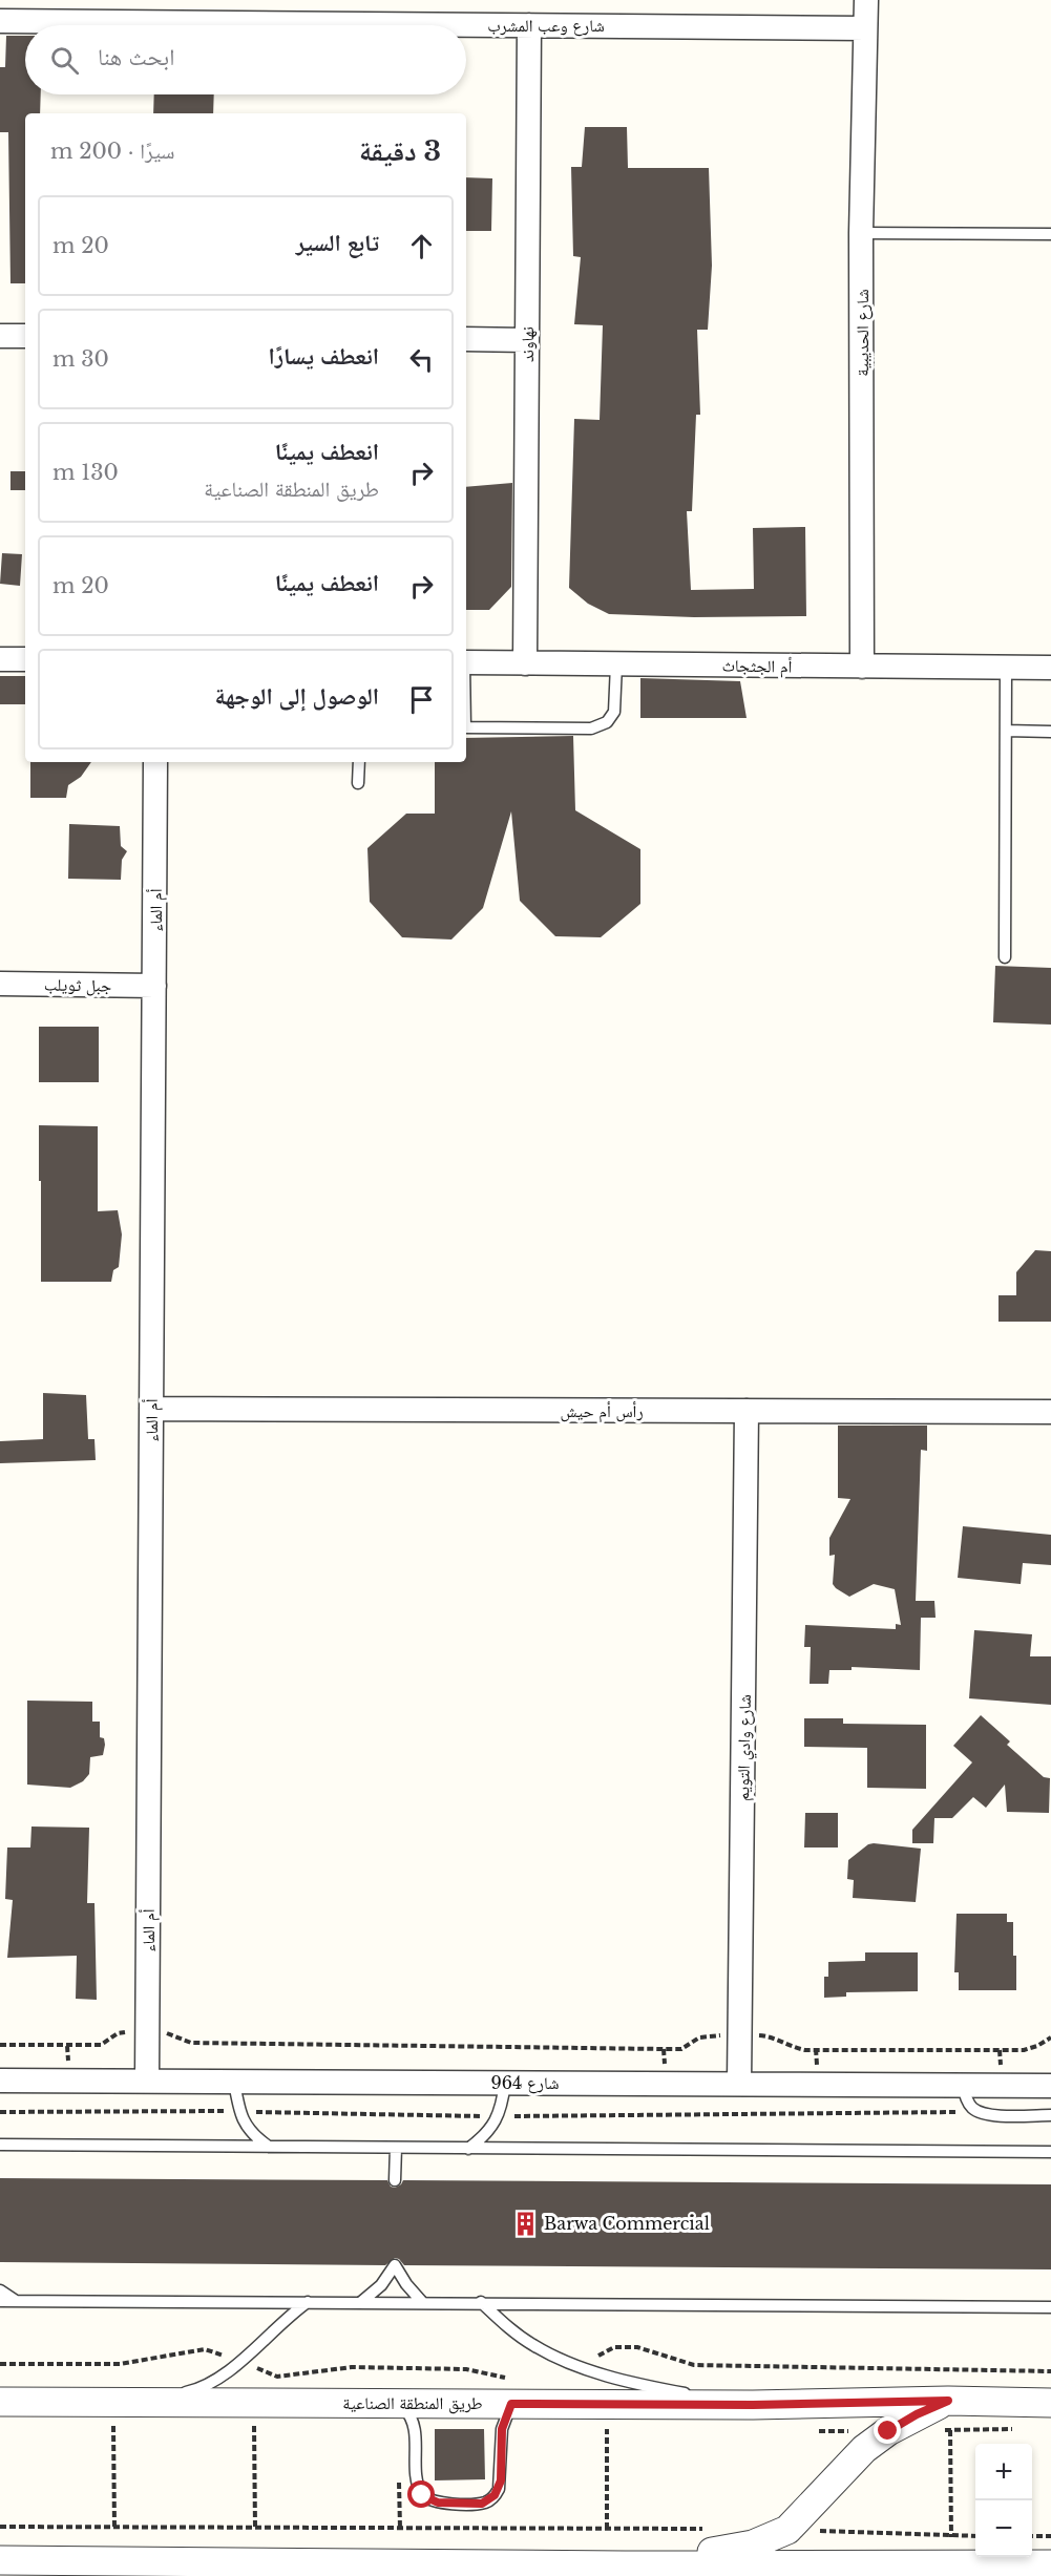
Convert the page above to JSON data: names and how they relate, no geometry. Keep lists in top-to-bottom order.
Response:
{
  "streets": {
    "street": [
      "شارع وعب المشرب",
      "شارع الحديبية",
      "نهاوند",
      "أم الجثجاث",
      "أم الماء",
      "جبل ثويلب",
      "رأس أم حيش",
      "شارع وادي التويم",
      "شارع 964",
      "طريق المنطقة الصناعية"
    ]
  },
  "crossings": [
    ["شارع وعب المشرب", "شارع الحديبية"],
    ["شارع وعب المشرب", "نهاوند"],
    ["شارع الحديبية", "أم الجثجاث"],
    ["نهاوند", "أم الجثجاث"],
    ["أم الماء", "جبل ثويلب"],
    ["أم الماء", "رأس أم حيش"],
    ["أم الماء", "شارع 964"],
    ["رأس أم حيش", "شارع وادي التويم"],
    ["شارع وادي التويم", "شارع 964"]
  ],
  "places": {
    "building": ["Barwa Commercial"]
  },
  "page": {
    "search": "ابحث هنا",
    "heading": ["3 دقيقة", "سيرًا · 200 m"],
    "list": [
      ["تابع السير", "20 m"],
      ["انعطف يسارًا", "30 m"],
      ["انعطف يمينًا", "طريق المنطقة الصناعية", "130 m"],
      ["انعطف يمينًا", "20 m"],
      "الوصول إلى الوجهة"
    ],
    "map_buttons": ["+", "−"]
  }
}
